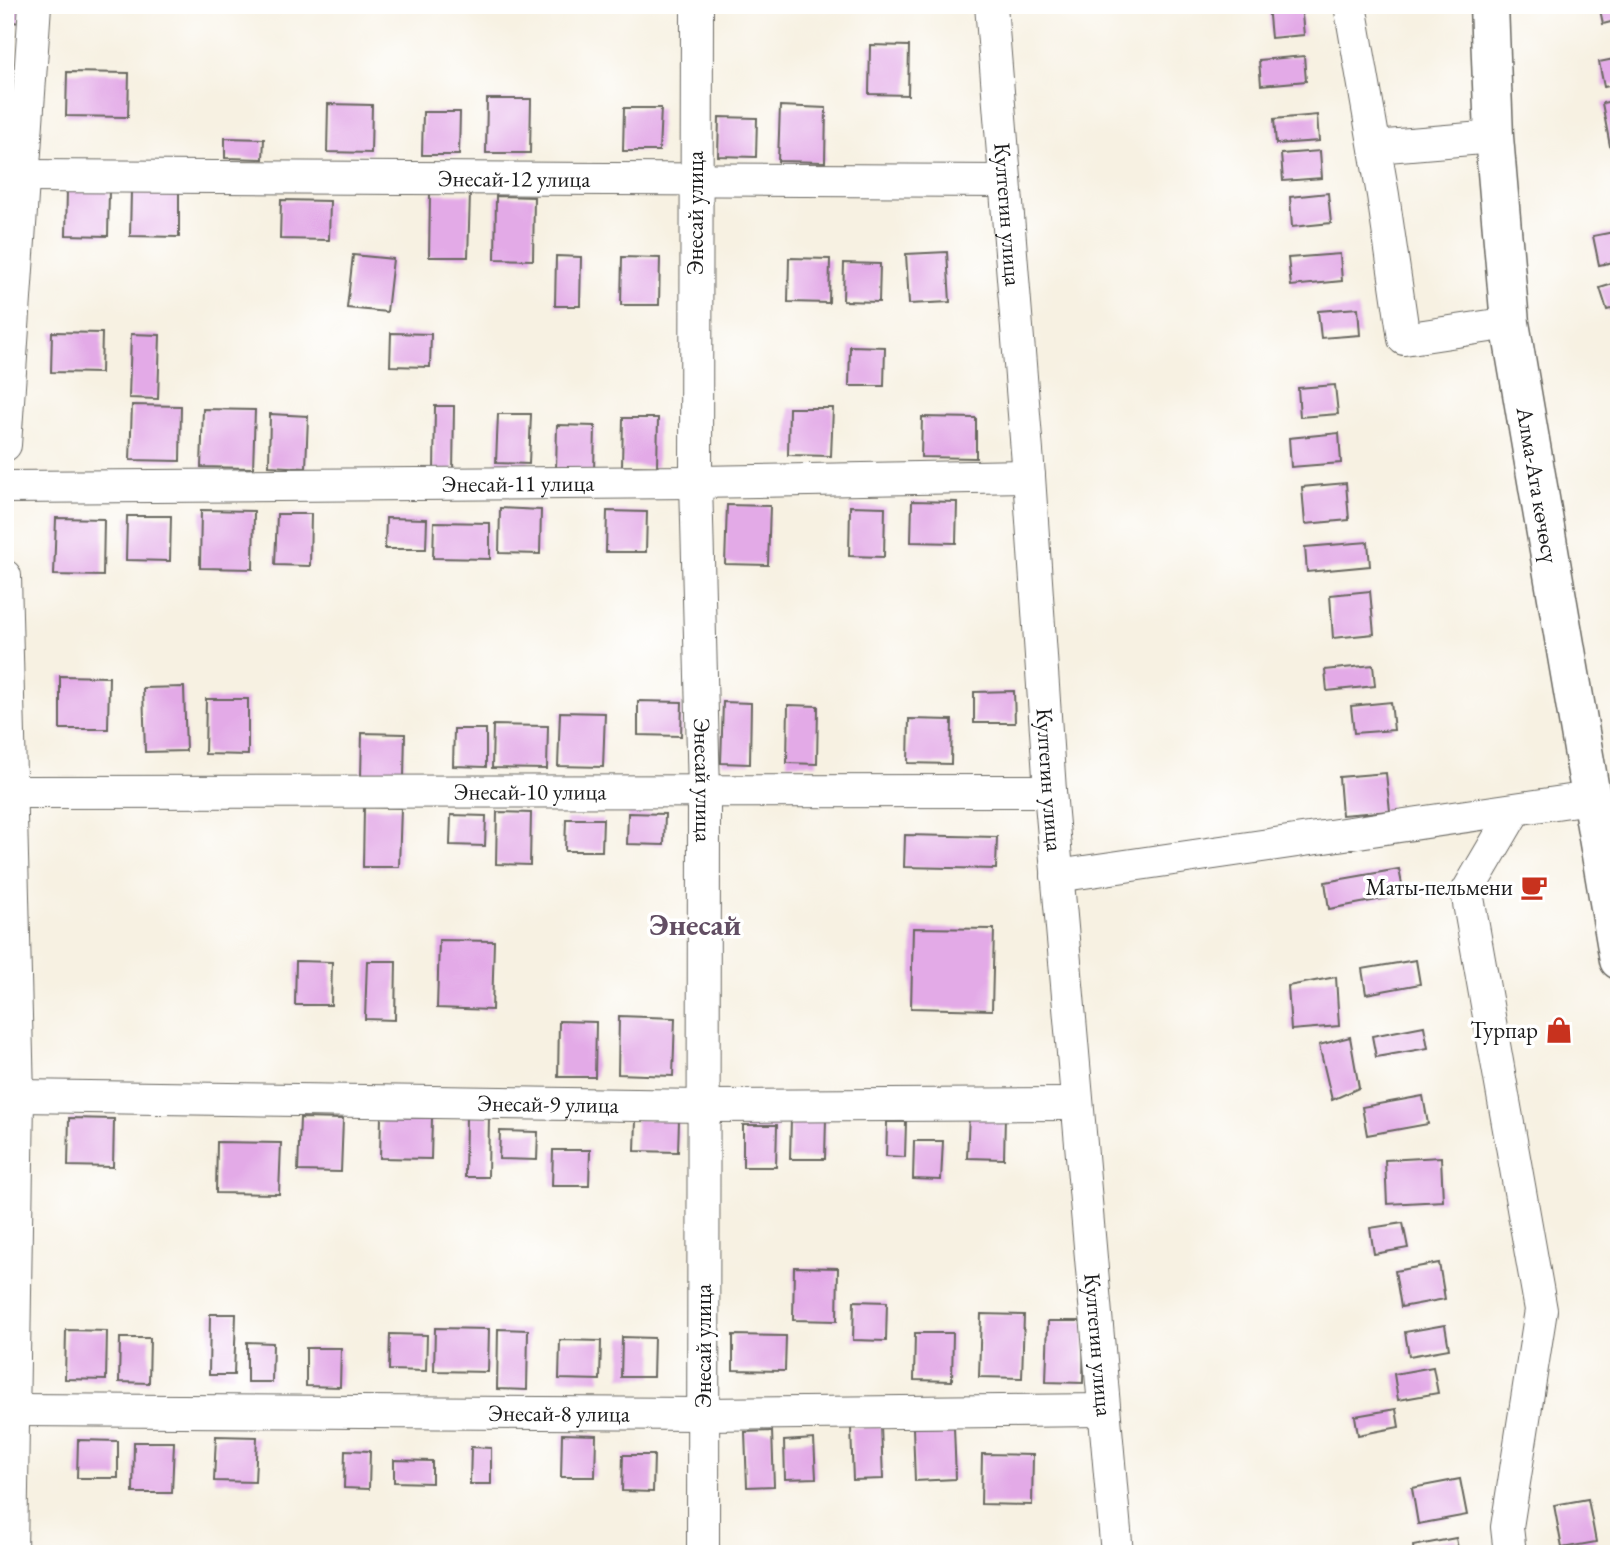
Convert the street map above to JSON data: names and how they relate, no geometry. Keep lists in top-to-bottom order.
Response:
{
  "streets": {
    "main road": ["Алма-Ата көчөсү"],
    "street": [
      "Энесай-12 улица",
      "Энесай улица",
      "Култегин улица",
      "Энесай-11 улица",
      "Энесай-10 улица",
      "Энесай-9 улица",
      "Энесай-8 улица"
    ]
  },
  "crossings": [
    ["Энесай-12 улица", "Энесай улица"],
    ["Энесай-12 улица", "Култегин улица"],
    ["Энесай улица", "Энесай-11 улица"],
    ["Энесай улица", "Энесай-10 улица"],
    ["Энесай улица", "Энесай-9 улица"],
    ["Энесай улица", "Энесай-8 улица"],
    ["Култегин улица", "Энесай-11 улица"],
    ["Култегин улица", "Энесай-10 улица"],
    ["Култегин улица", "Энесай-9 улица"],
    ["Култегин улица", "Энесай-8 улица"]
  ],
  "districts": ["Энесай"],
  "places": {
    "cafe": ["Маты-пельмени"],
    "shop": ["Турпар"]
  }
}
